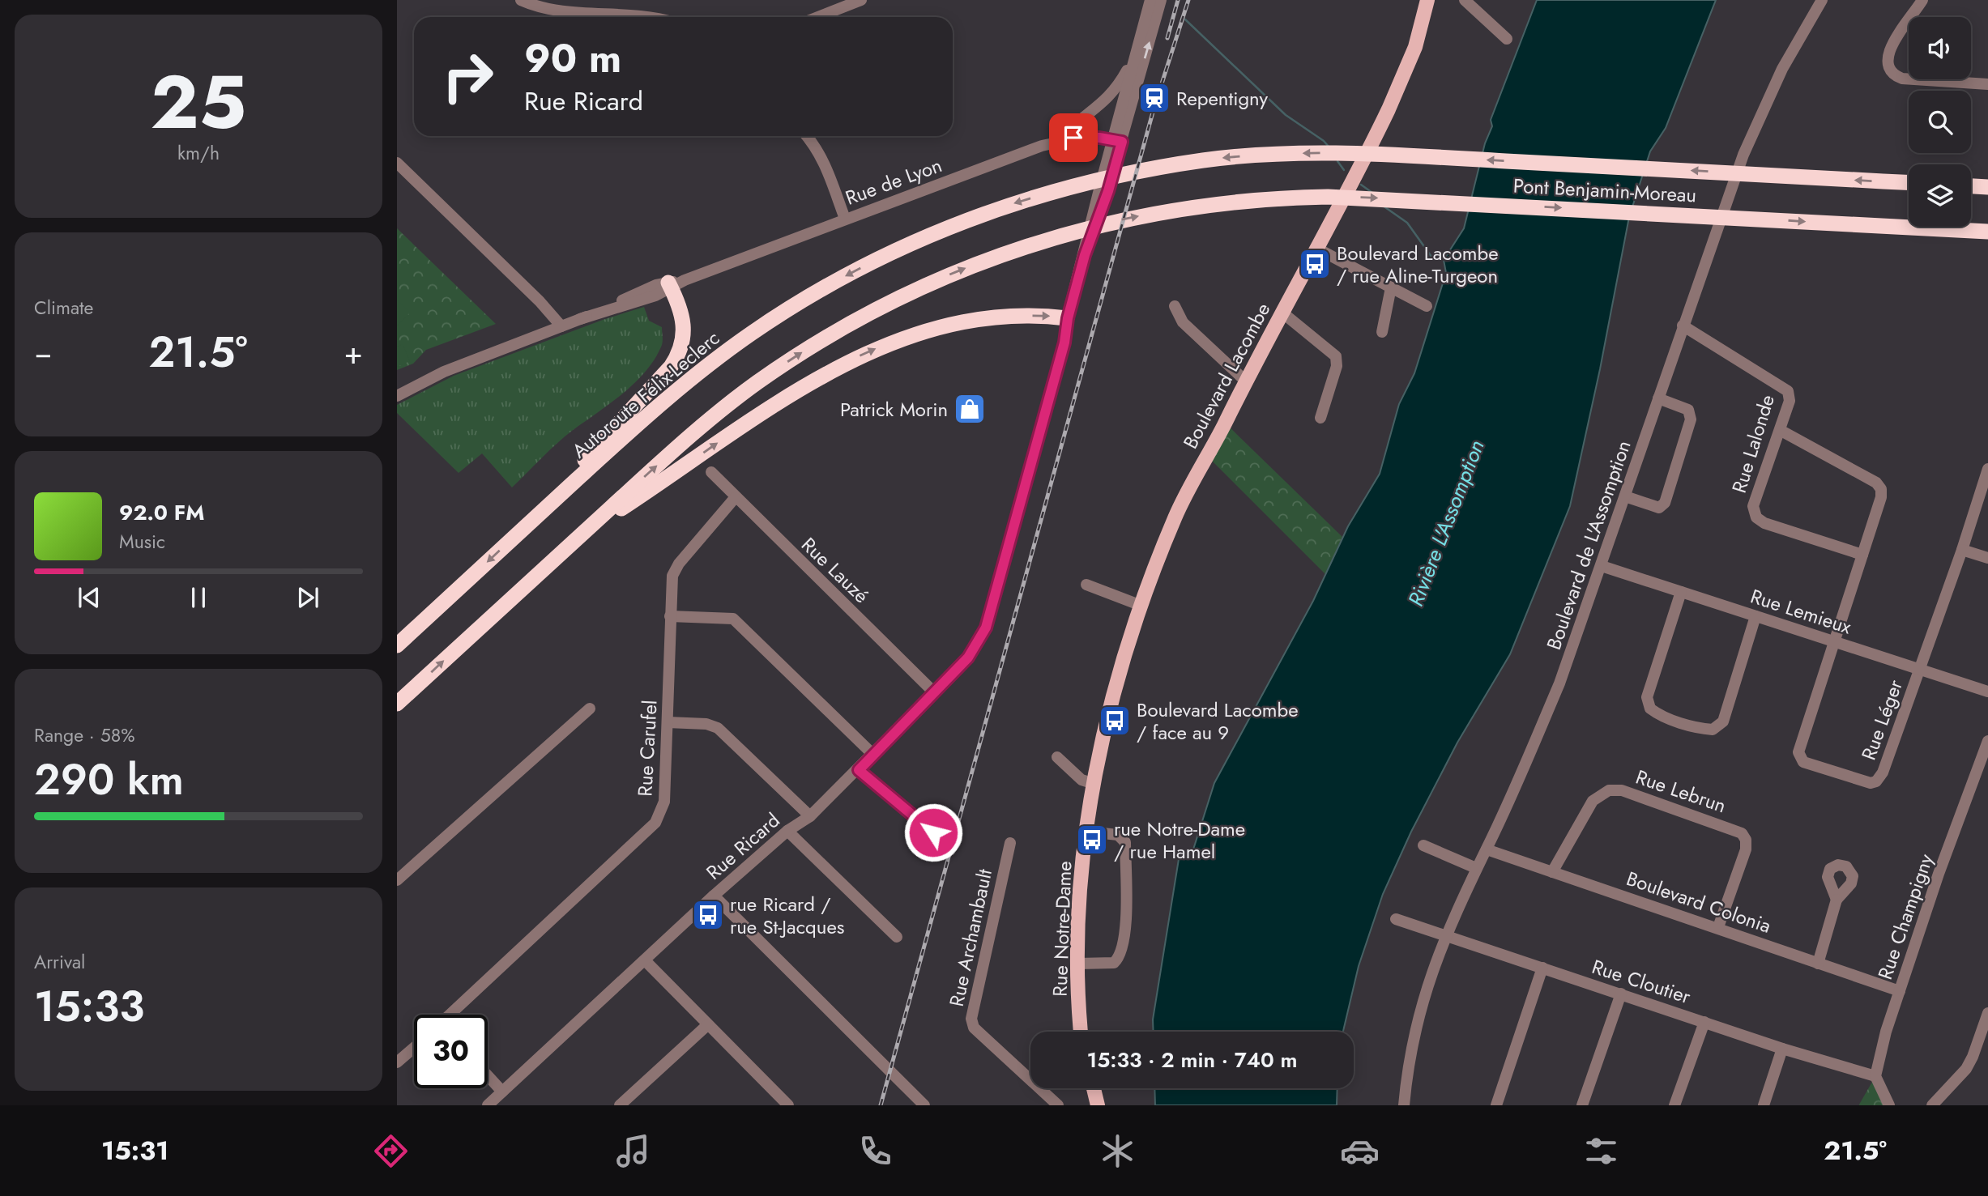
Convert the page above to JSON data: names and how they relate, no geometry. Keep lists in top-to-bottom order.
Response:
{
  "streets": {
    "highway": ["Pont Benjamin-Moreau", "Autoroute Félix-Leclerc"],
    "main road": ["Boulevard Lacombe", "Rue Notre-Dame"],
    "street": [
      "Rue de Lyon",
      "Rue Lalonde",
      "Boulevard de L'Assomption",
      "Rue Lauzé",
      "Rue Lemieux",
      "Rue Léger",
      "Rue Carufel",
      "Rue Lebrun",
      "Rue Ricard",
      "Boulevard Colonia",
      "Rue Champigny",
      "Rue Archambault",
      "Rue Cloutier"
    ]
  },
  "crossings": [
    ["Rue de Lyon", "Rue Ricard"],
    ["Pont Benjamin-Moreau", "Autoroute Félix-Leclerc"],
    ["Boulevard Lacombe", "Rue Notre-Dame"],
    ["Rue Lalonde", "Boulevard de L'Assomption"],
    ["Boulevard de L'Assomption", "Rue Lemieux"],
    ["Boulevard de L'Assomption", "Boulevard Colonia"],
    ["Boulevard de L'Assomption", "Rue Cloutier"],
    ["Rue Lauzé", "Rue Carufel"],
    ["Rue Lauzé", "Rue Ricard"],
    ["Rue Lemieux", "Rue Léger"],
    ["Rue Lebrun", "Boulevard Colonia"],
    ["Boulevard Colonia", "Rue Champigny"],
    ["Rue Champigny", "Rue Cloutier"]
  ],
  "water": ["Rivière L'Assomption"],
  "places": {
    "station": ["Repentigny"],
    "bus stop": [
      "Boulevard Lacombe / rue Aline-Turgeon",
      "Boulevard Lacombe / face au 9",
      "rue Notre-Dame / rue Hamel",
      "rue Ricard / rue St-Jacques"
    ],
    "shop": ["Patrick Morin"]
  },
  "page": {
    "tile": [
      ["25", "km/h"],
      "Climate",
      ["Range · 58%", "290 km"],
      ["Arrival", "15:33"]
    ],
    "turn": ["90 m", "Rue Ricard"],
    "heat": ["−", "21.5°", "+"],
    "song": ["92.0 FM", "Music"],
    "limit": "30",
    "trip": "15:33 · 2 min · 740 m",
    "tabs": ["15:31", "21.5°"]
  }
}
